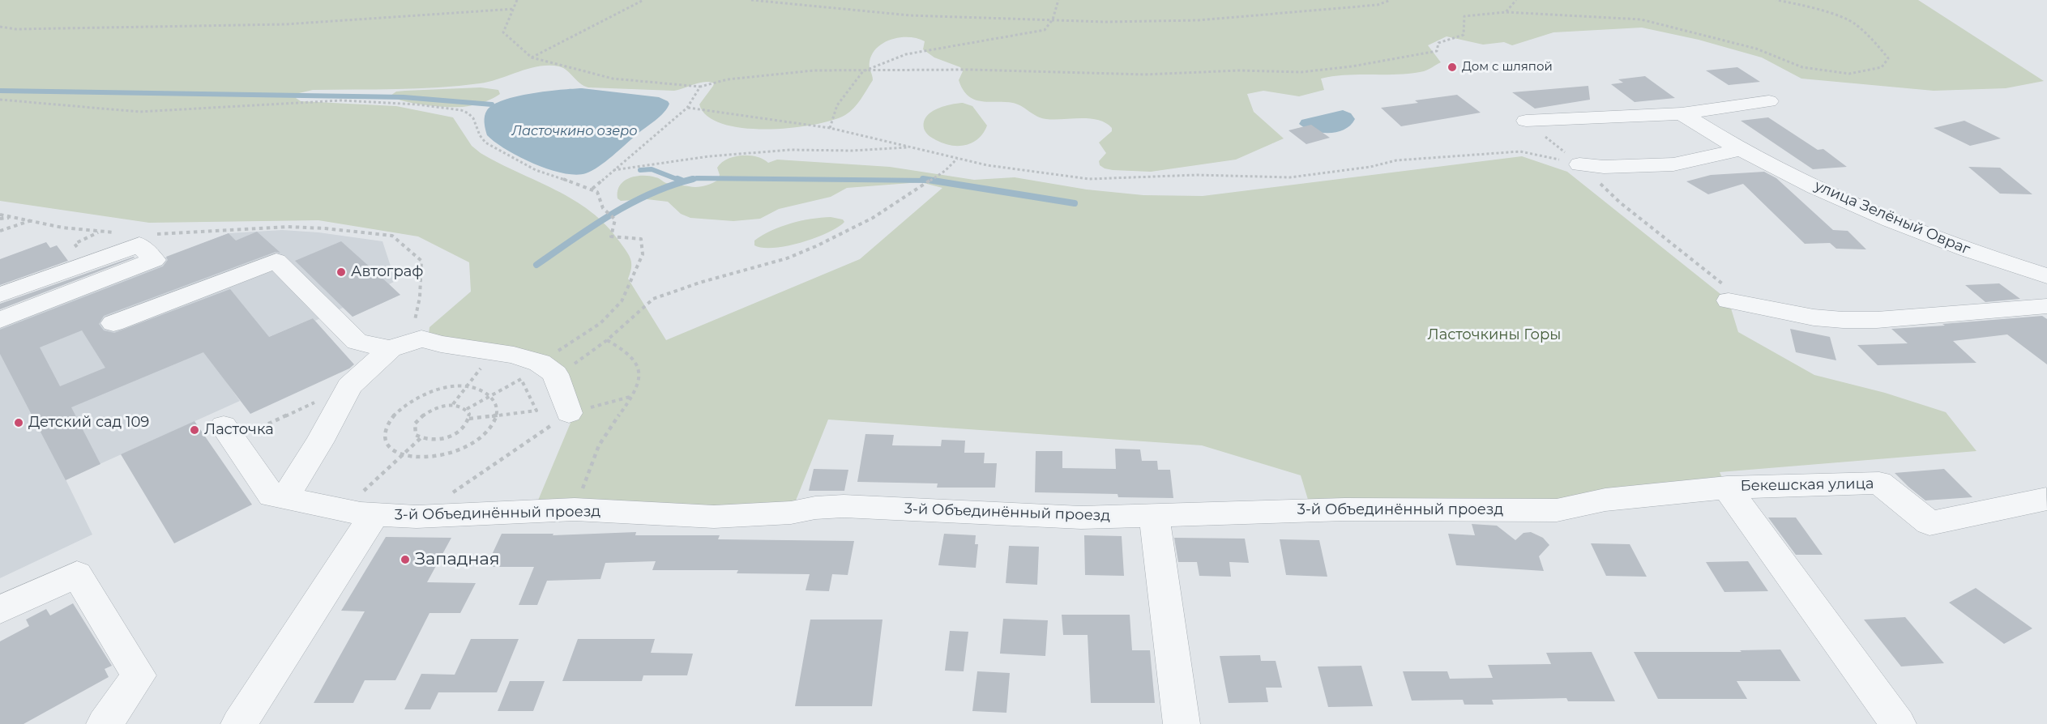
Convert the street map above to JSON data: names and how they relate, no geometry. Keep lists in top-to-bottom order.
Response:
{
  "streets": {
    "street": ["улица Зелёный Овраг", "Бекешская улица", "3-й Объединённый проезд"]
  },
  "crossings": [
    ["Бекешская улица", "3-й Объединённый проезд"]
  ],
  "water": ["Ласточкино озеро"],
  "parks": ["Ласточкины Горы"],
  "places": [
    "Дом с шляпой",
    "Автограф",
    "Детский сад 109",
    "Ласточка",
    "Западная"
  ]
}
